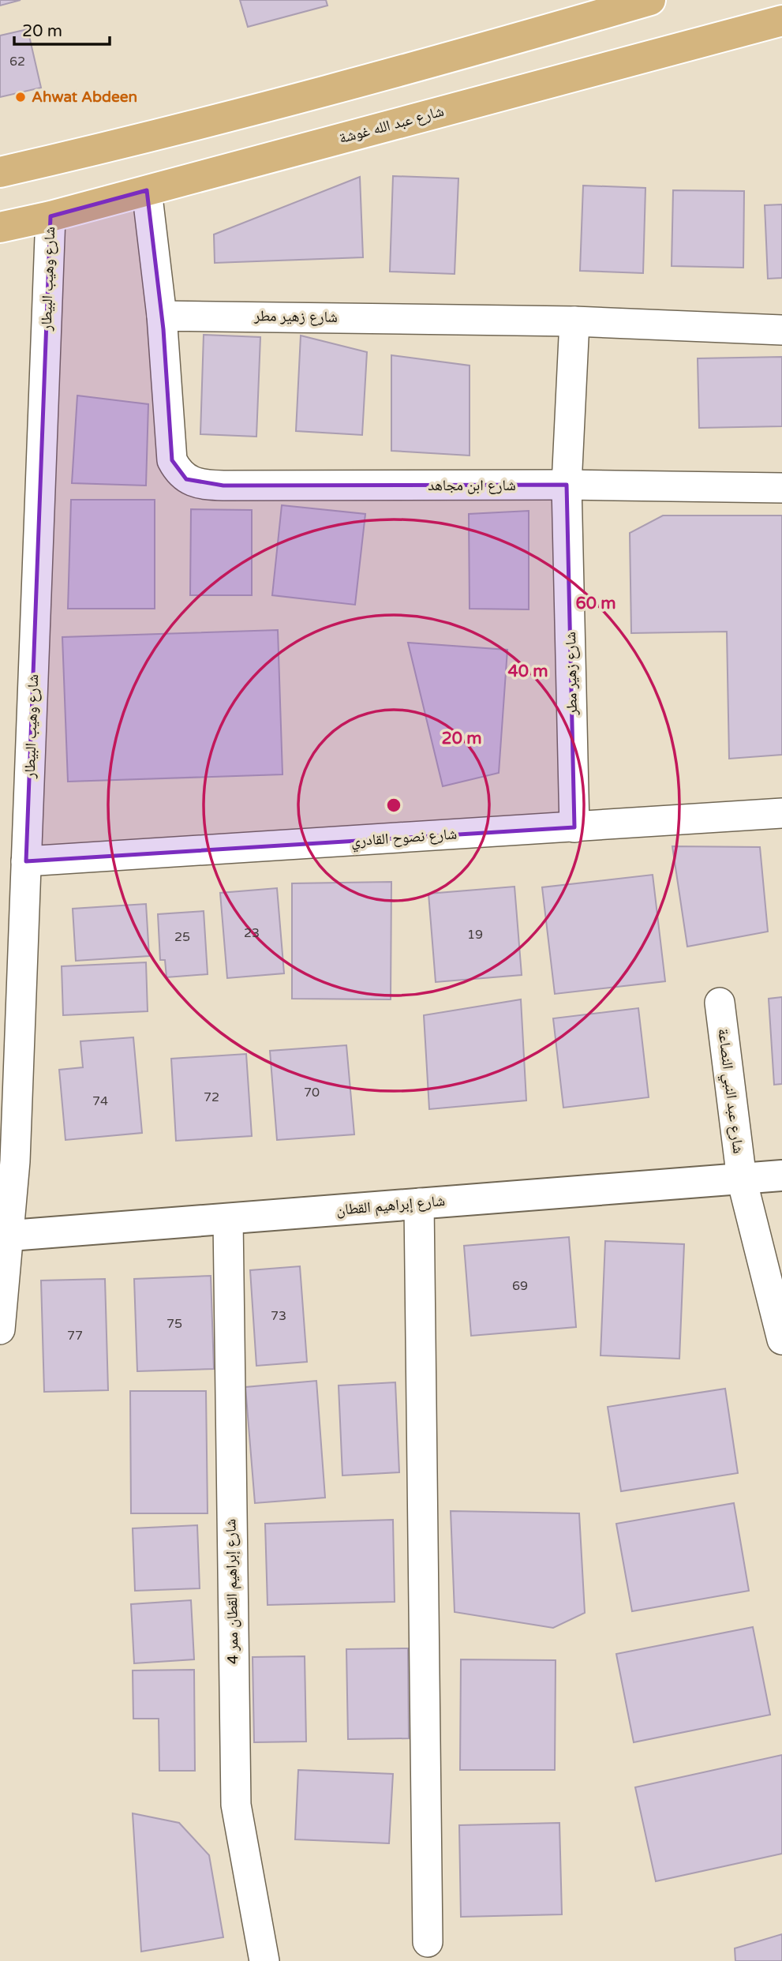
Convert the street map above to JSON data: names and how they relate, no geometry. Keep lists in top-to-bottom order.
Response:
{
  "streets": {
    "main road": ["شارع عبد الله غوشة"],
    "street": [
      "شارع وهيب البيطار",
      "شارع زهير مطر",
      "شارع ابن مجاهد",
      "شارع نصوح القادري",
      "شارع عبد النبي النصاعة",
      "شارع إبراهيم القطان",
      "شارع إبراهيم القطان ممر 4"
    ]
  },
  "crossings": [
    ["شارع عبد الله غوشة", "شارع وهيب البيطار"],
    ["شارع وهيب البيطار", "شارع نصوح القادري"],
    ["شارع وهيب البيطار", "شارع إبراهيم القطان"],
    ["شارع زهير مطر", "شارع ابن مجاهد"],
    ["شارع زهير مطر", "شارع نصوح القادري"],
    ["شارع عبد النبي النصاعة", "شارع إبراهيم القطان"],
    ["شارع إبراهيم القطان", "شارع إبراهيم القطان ممر 4"]
  ],
  "places": ["Ahwat Abdeen"],
  "house_numbers": [
    "62",
    "23",
    "19",
    "25",
    "70",
    "72",
    "74",
    "69",
    "73",
    "75",
    "77"
  ],
  "scale_bar": "20 m",
  "rings": ["60 m", "40 m", "20 m"]
}
